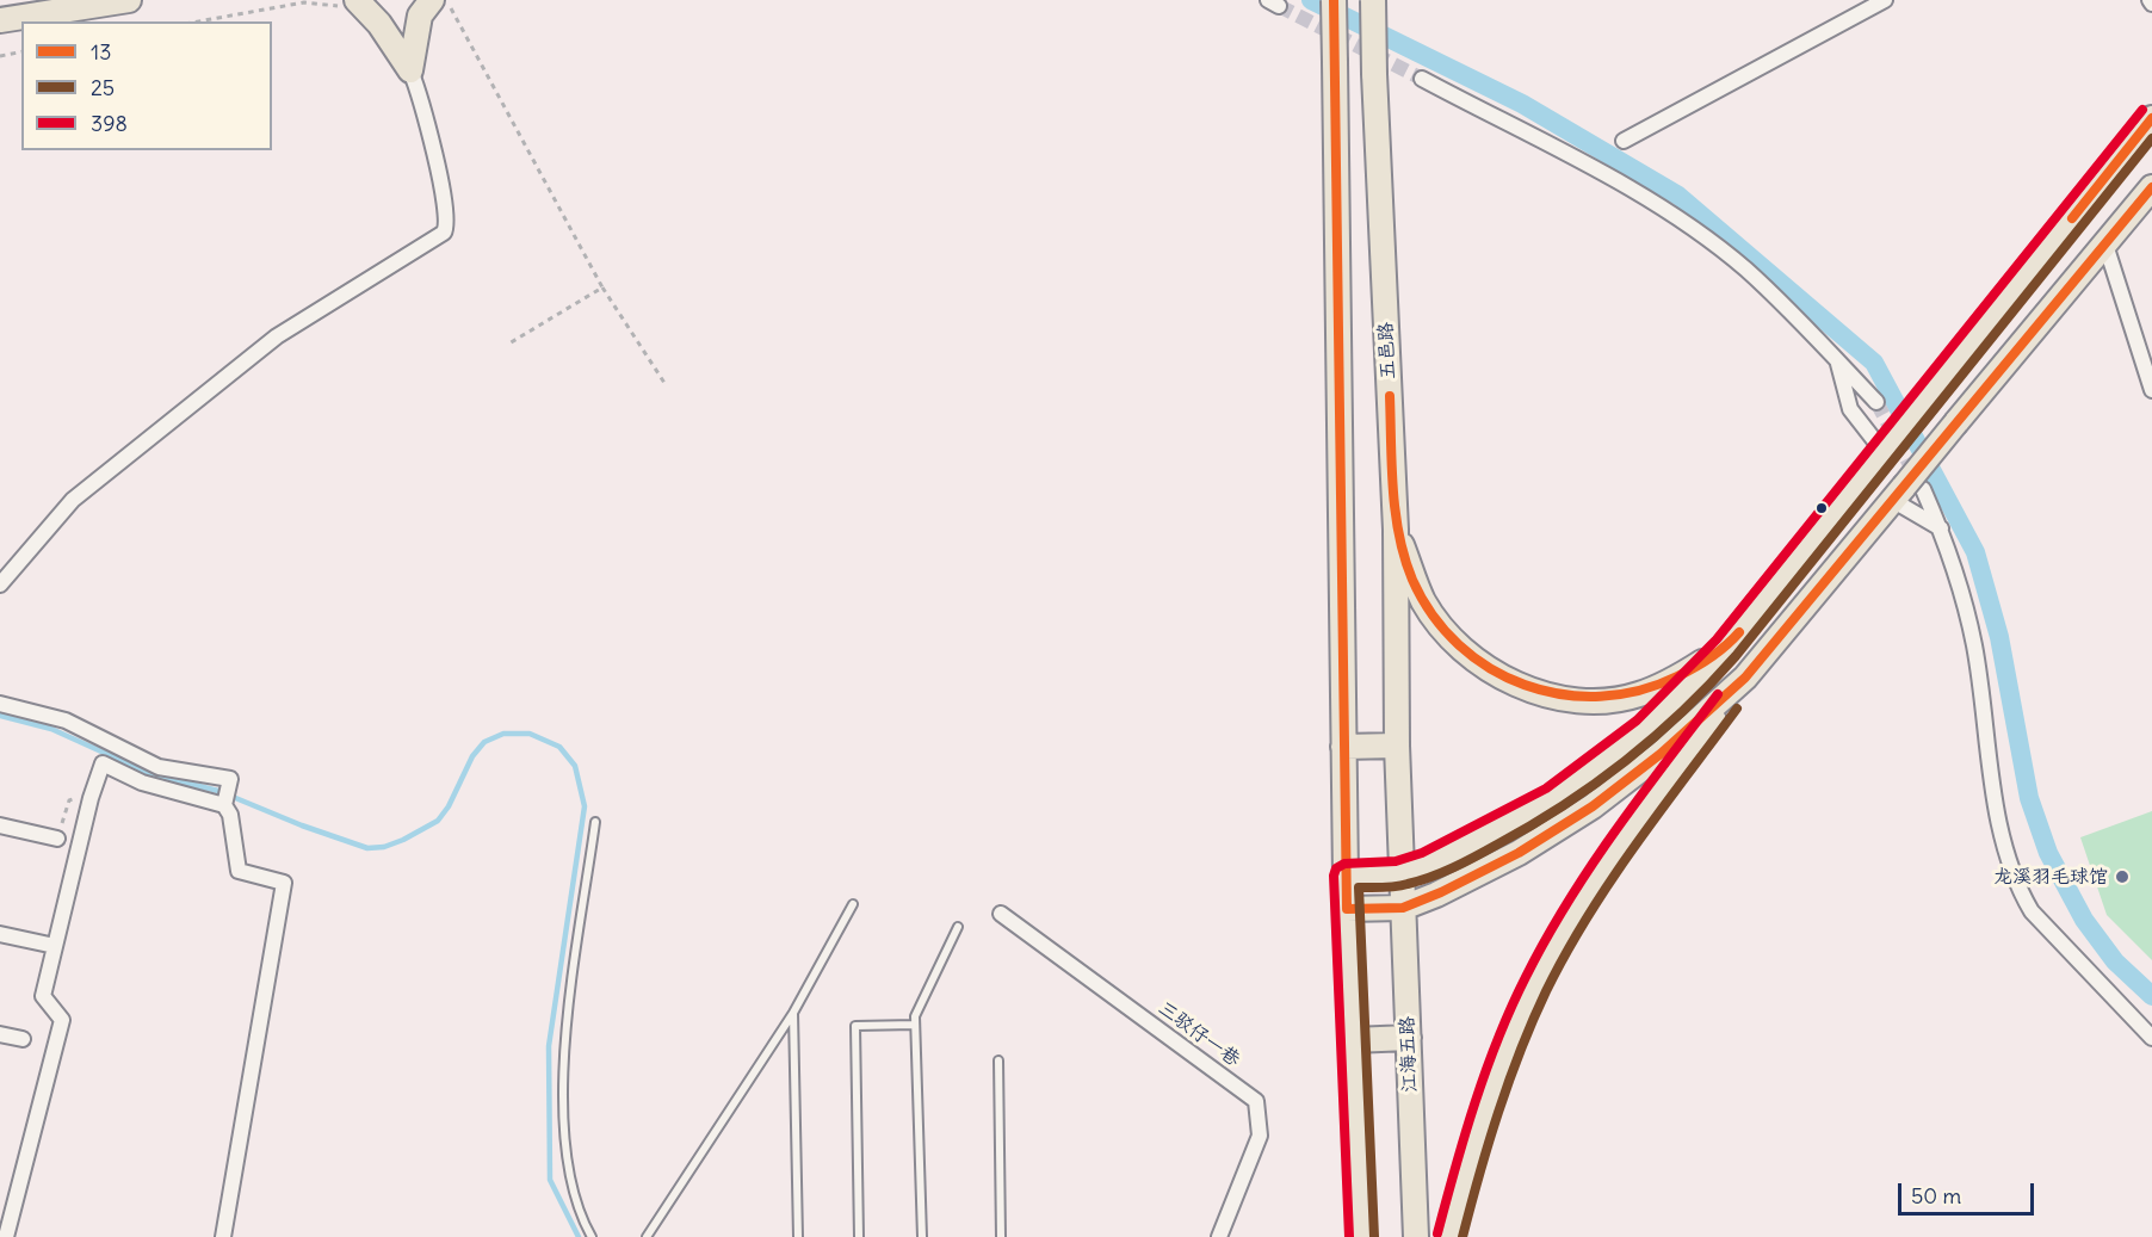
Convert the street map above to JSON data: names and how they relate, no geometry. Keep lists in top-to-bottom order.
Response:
{
  "streets": {
    "main road": ["五邑路", "江海五路"],
    "street": ["三驳仔一巷"]
  },
  "crossings": [
    ["五邑路", "江海五路"]
  ],
  "places": ["龙溪羽毛球馆"],
  "lines": ["transit line 13", "transit line 398", "transit line 25"],
  "legend": ["13", "25", "398"],
  "scale_bar": "50 m"
}
